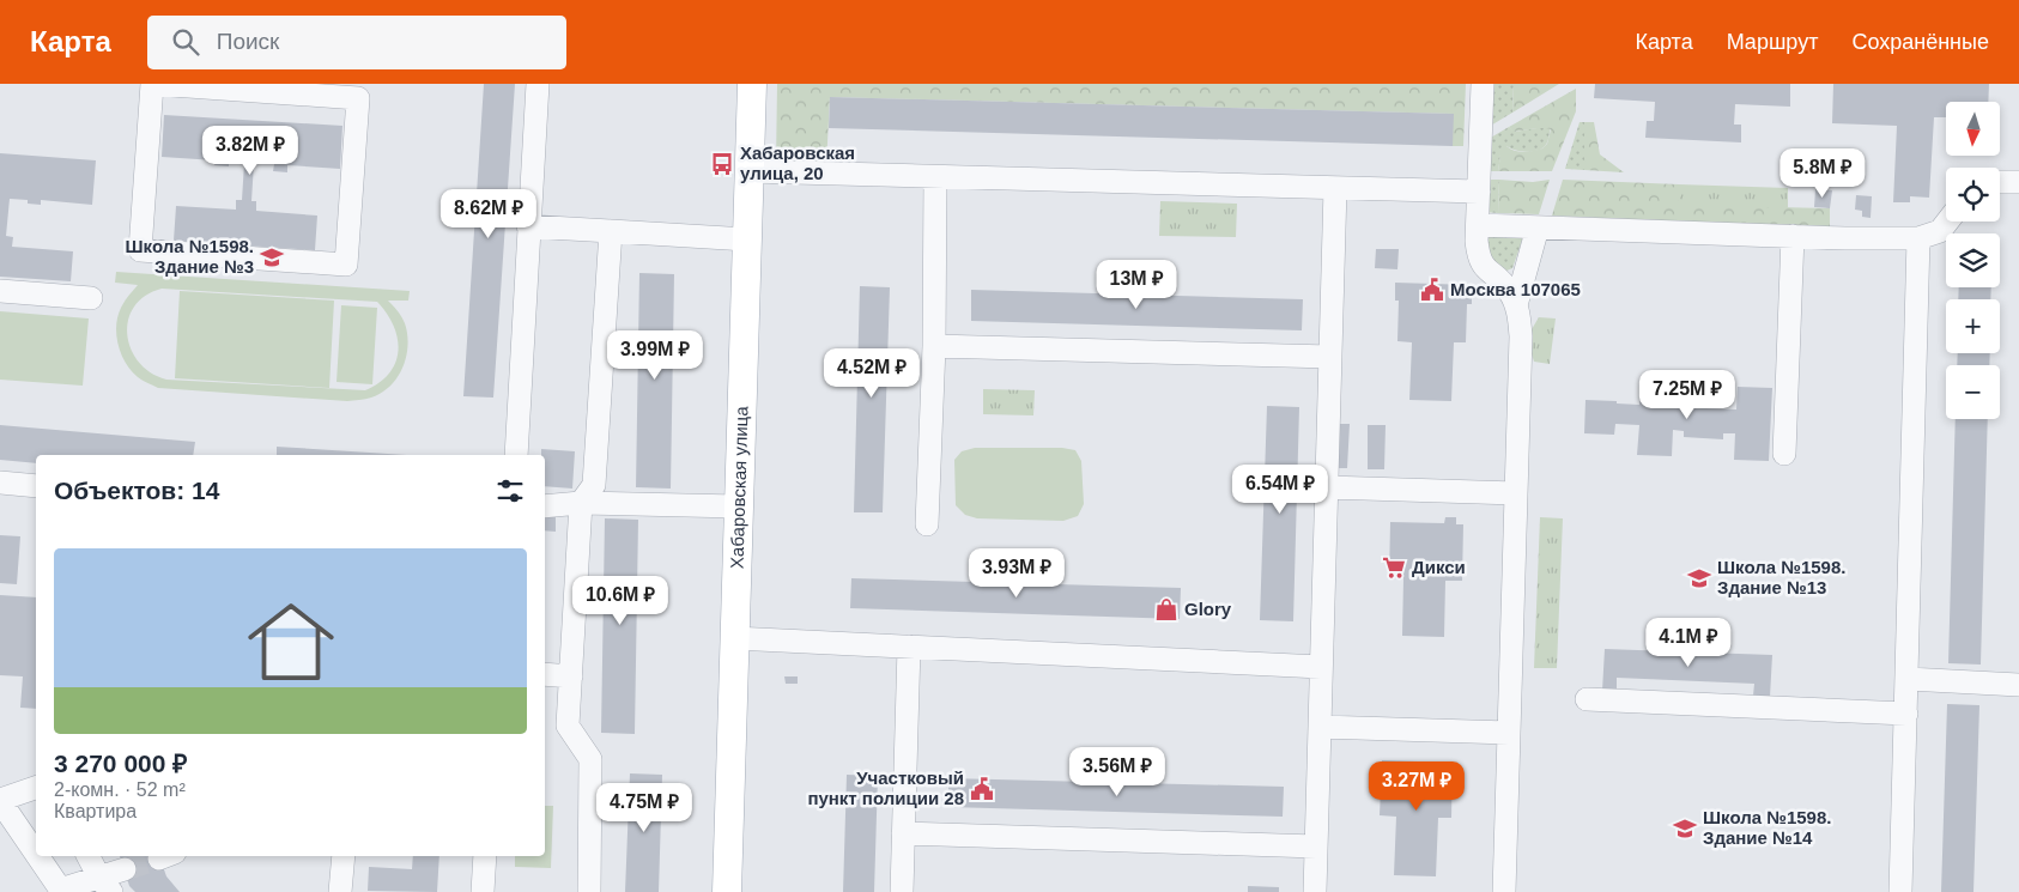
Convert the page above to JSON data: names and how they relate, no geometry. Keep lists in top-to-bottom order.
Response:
{
  "streets": {
    "main road": ["Хабаровская улица"]
  },
  "places": {
    "bus stop": ["Хабаровская улица, 20"],
    "school or university": ["Школа №1598. Здание №3", "Школа №1598. Здание №13", "Школа №1598. Здание №14"],
    "public building": ["Москва 107065", "Участковый пункт полиции 28"],
    "supermarket": ["Дикси"],
    "shop": ["Glory"]
  },
  "north": "bottom",
  "page": {
    "header": "Карта",
    "search": "Поиск",
    "nav": ["Карта", "Маршрут", "Сохранённые"],
    "map_buttons": ["+", "−"],
    "price": [
      "3.82M ₽",
      "5.8M ₽",
      "8.62M ₽",
      "13M ₽",
      "3.99M ₽",
      "4.52M ₽",
      "7.25M ₽",
      "6.54M ₽",
      "3.93M ₽",
      "10.6M ₽",
      "4.1M ₽",
      "3.56M ₽",
      "3.27M ₽",
      "4.75M ₽"
    ],
    "heading": "Объектов: 14",
    "list": [
      {
        "name": "3 270 000 ₽",
        "note": "2-комн. · 52 m² · Квартира"
      }
    ]
  }
}
